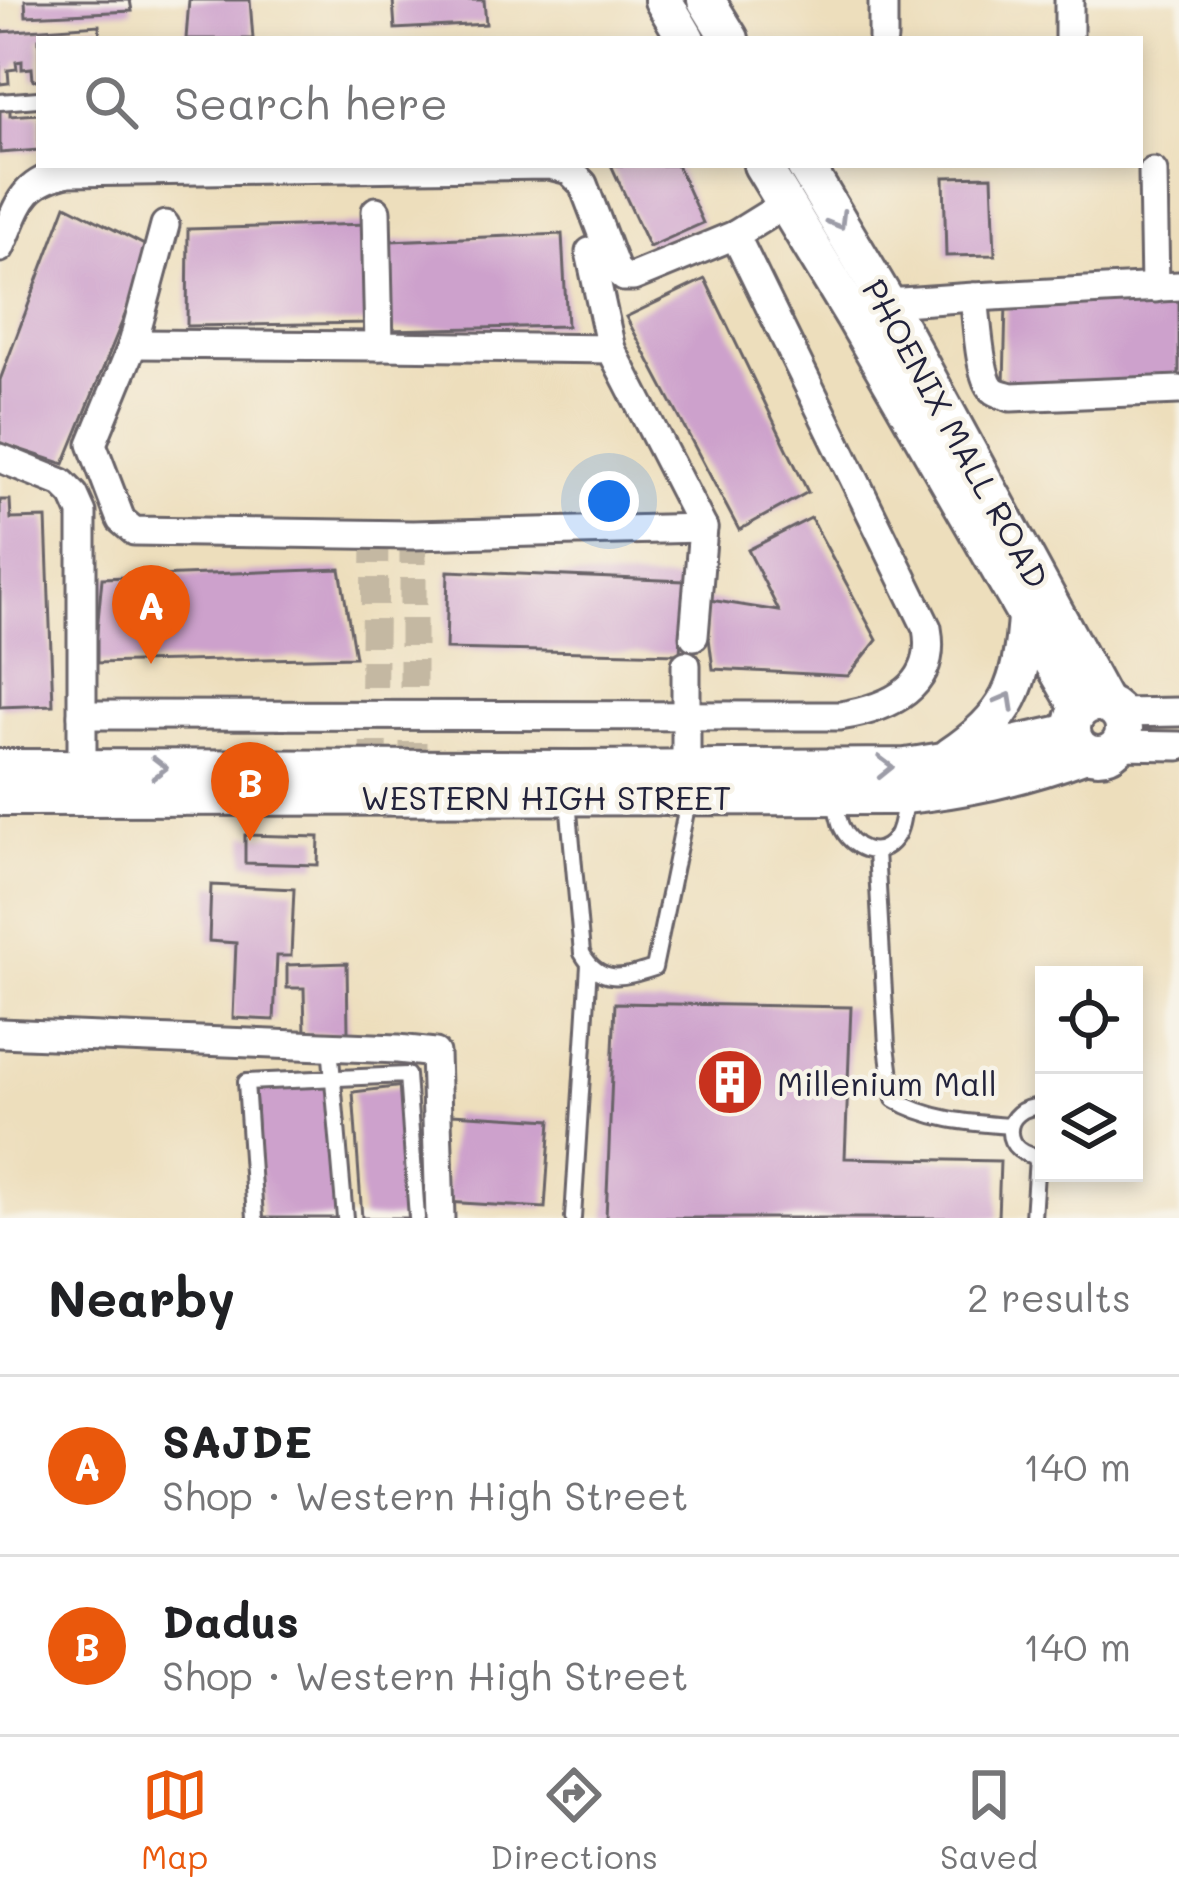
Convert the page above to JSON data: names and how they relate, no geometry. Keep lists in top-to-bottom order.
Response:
{
  "streets": {
    "street": ["PHOENIX MALL ROAD", "WESTERN HIGH STREET"]
  },
  "crossings": [
    ["PHOENIX MALL ROAD", "WESTERN HIGH STREET"]
  ],
  "places": {
    "building": ["Millenium Mall"]
  },
  "page": {
    "search": "Search here",
    "pins": ["A", "B"],
    "heading": ["Nearby", "2 results"],
    "list": [
      {
        "mark": "A",
        "name": "SAJDE",
        "note": "Shop · Western High Street",
        "value": "140 m"
      },
      {
        "mark": "B",
        "name": "Dadus",
        "note": "Shop · Western High Street",
        "value": "140 m"
      }
    ],
    "nav": ["Map", "Directions", "Saved"]
  }
}
